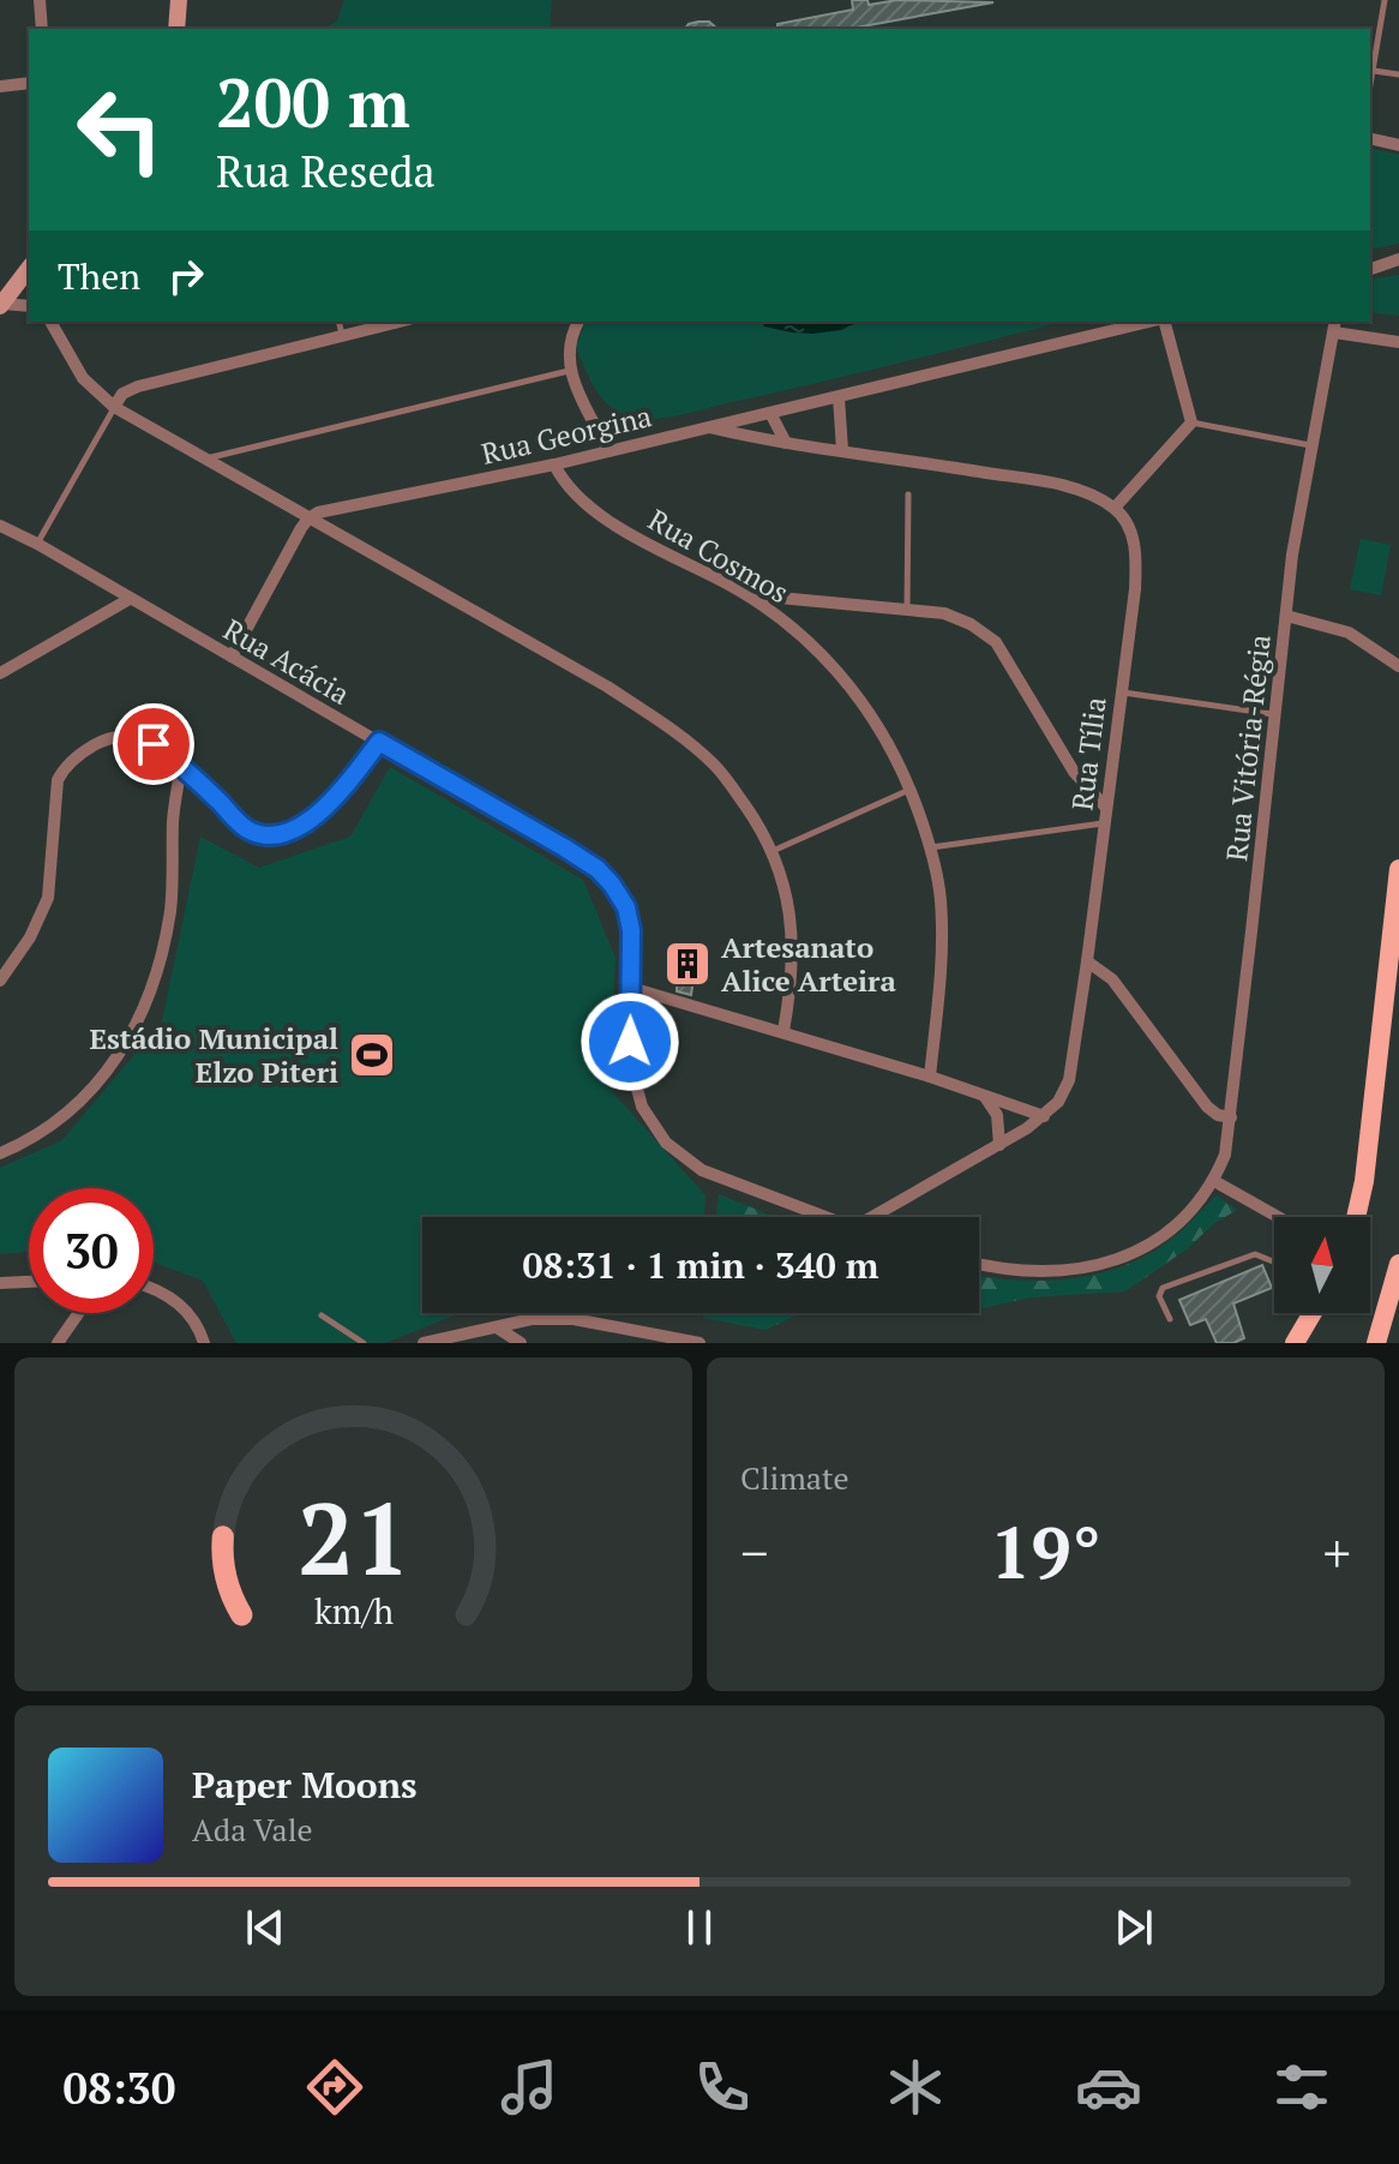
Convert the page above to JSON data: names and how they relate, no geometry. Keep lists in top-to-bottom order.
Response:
{
  "streets": {
    "street": [
      "Rua Georgina",
      "Rua Cosmos",
      "Rua Acácia",
      "Rua Vitória-Régia",
      "Rua Tília"
    ]
  },
  "crossings": [
    ["Rua Georgina", "Rua Cosmos"]
  ],
  "places": {
    "building": ["Artesanato Alice Arteira"],
    "sports": ["Estádio Municipal Elzo Piteri"]
  },
  "north": "top",
  "page": {
    "turn": ["200 m", "Rua Reseda"],
    "then": "Then",
    "limit": "30",
    "trip": "08:31 · 1 min · 340 m",
    "tile": "Climate",
    "heat": ["−", "19°", "+"],
    "song": ["Paper Moons", "Ada Vale"],
    "tabs": "08:30",
    "gauge": ["21", "km/h"]
  }
}
